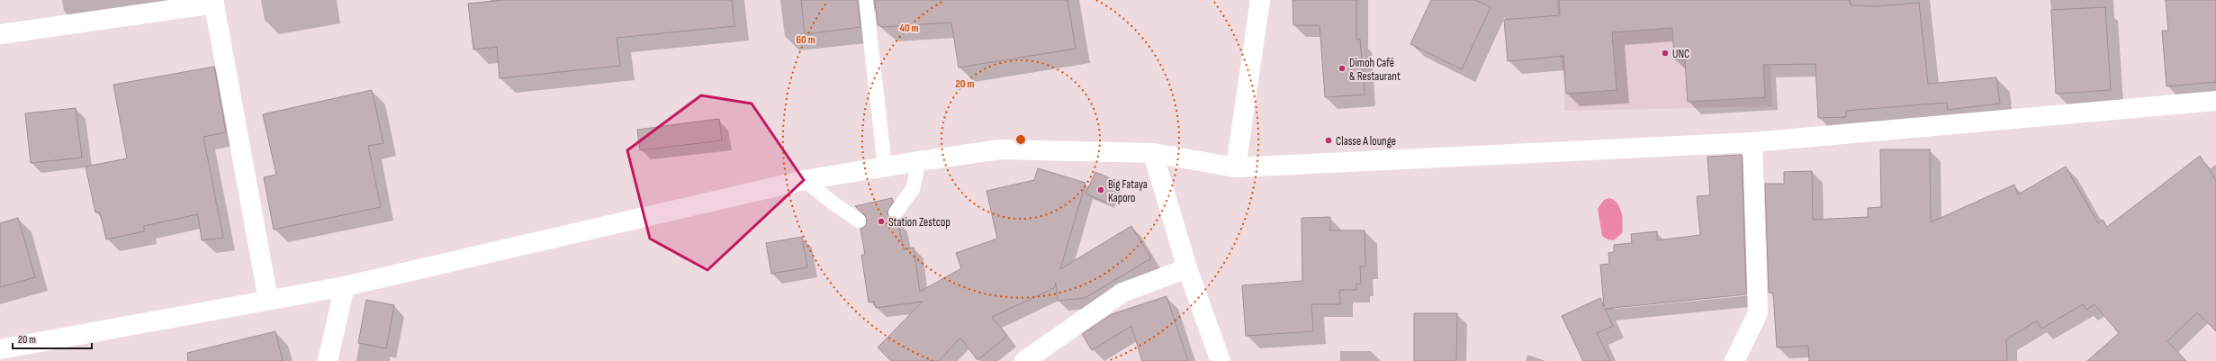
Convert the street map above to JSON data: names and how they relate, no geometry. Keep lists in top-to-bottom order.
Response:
{
  "places": [
    "UNC",
    "Dimoh Café & Restaurant",
    "Classe A lounge",
    "Big Fataya Kaporo",
    "Station Zestcop"
  ],
  "scale_bar": "20 m",
  "rings": ["40 m", "60 m", "20 m"]
}
